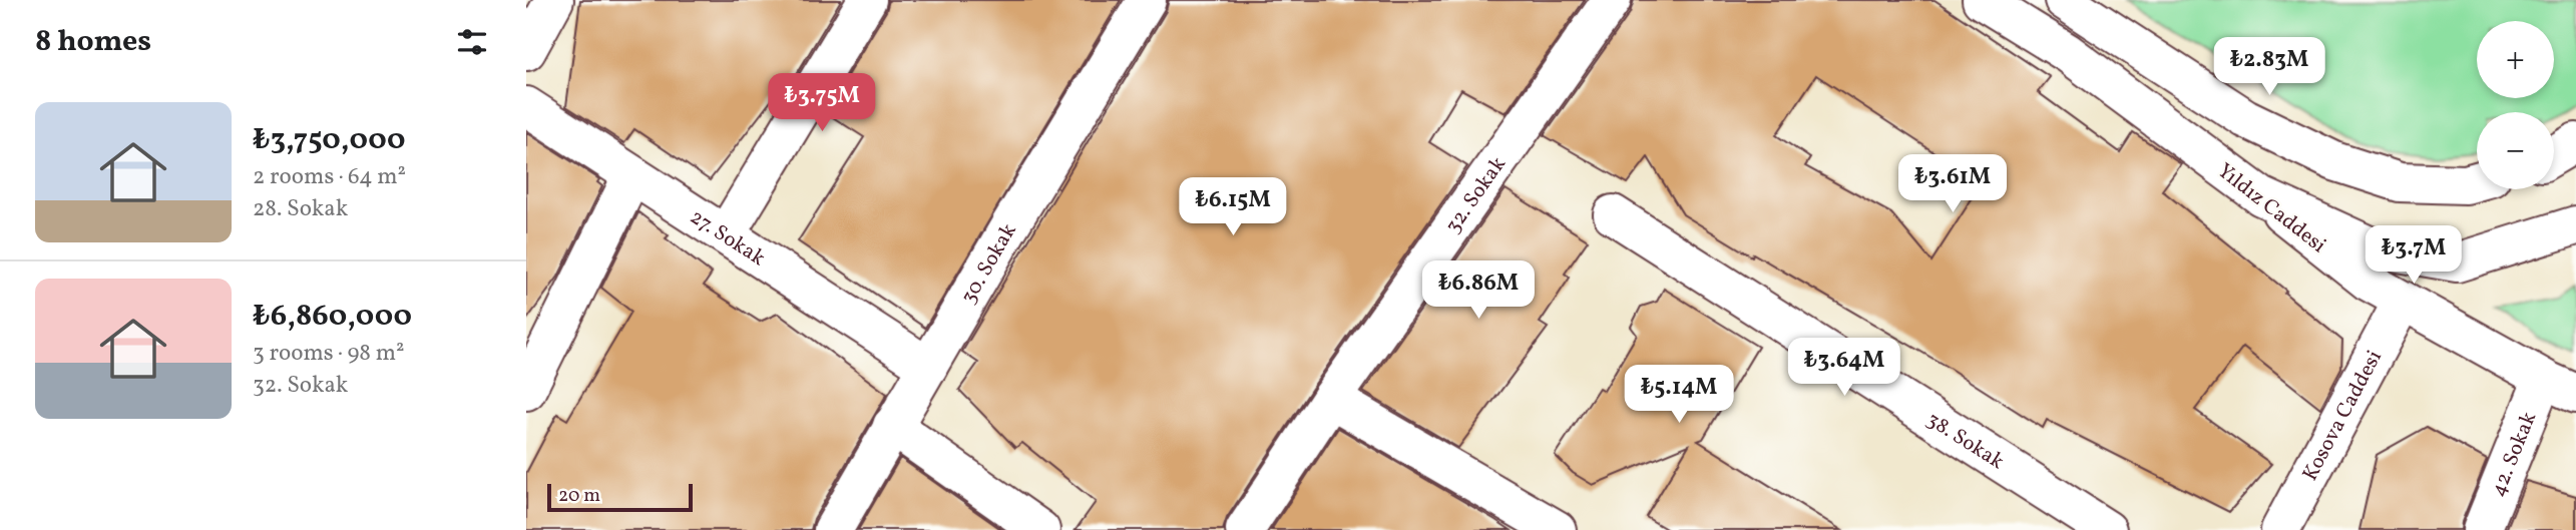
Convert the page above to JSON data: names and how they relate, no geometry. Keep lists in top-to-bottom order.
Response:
{
  "streets": {
    "street": [
      "32. Sokak",
      "Yıldız Caddesi",
      "27. Sokak",
      "30. Sokak",
      "Kosova Caddesi",
      "38. Sokak",
      "42. Sokak"
    ]
  },
  "crossings": [
    ["Yıldız Caddesi", "Kosova Caddesi"],
    ["Yıldız Caddesi", "42. Sokak"],
    ["27. Sokak", "30. Sokak"]
  ],
  "scale_bar": "20 m",
  "page": {
    "heading": "8 homes",
    "map_buttons": ["+", "−"],
    "price": [
      "₺2.83M",
      "₺3.75M",
      "₺3.61M",
      "₺6.15M",
      "₺3.7M",
      "₺6.86M",
      "₺3.64M",
      "₺5.14M"
    ],
    "list": [
      {
        "name": "₺3,750,000",
        "note": "2 rooms · 64 m² · 28. Sokak"
      },
      {
        "name": "₺6,860,000",
        "note": "3 rooms · 98 m² · 32. Sokak"
      }
    ],
    "scale": "20 m"
  }
}
